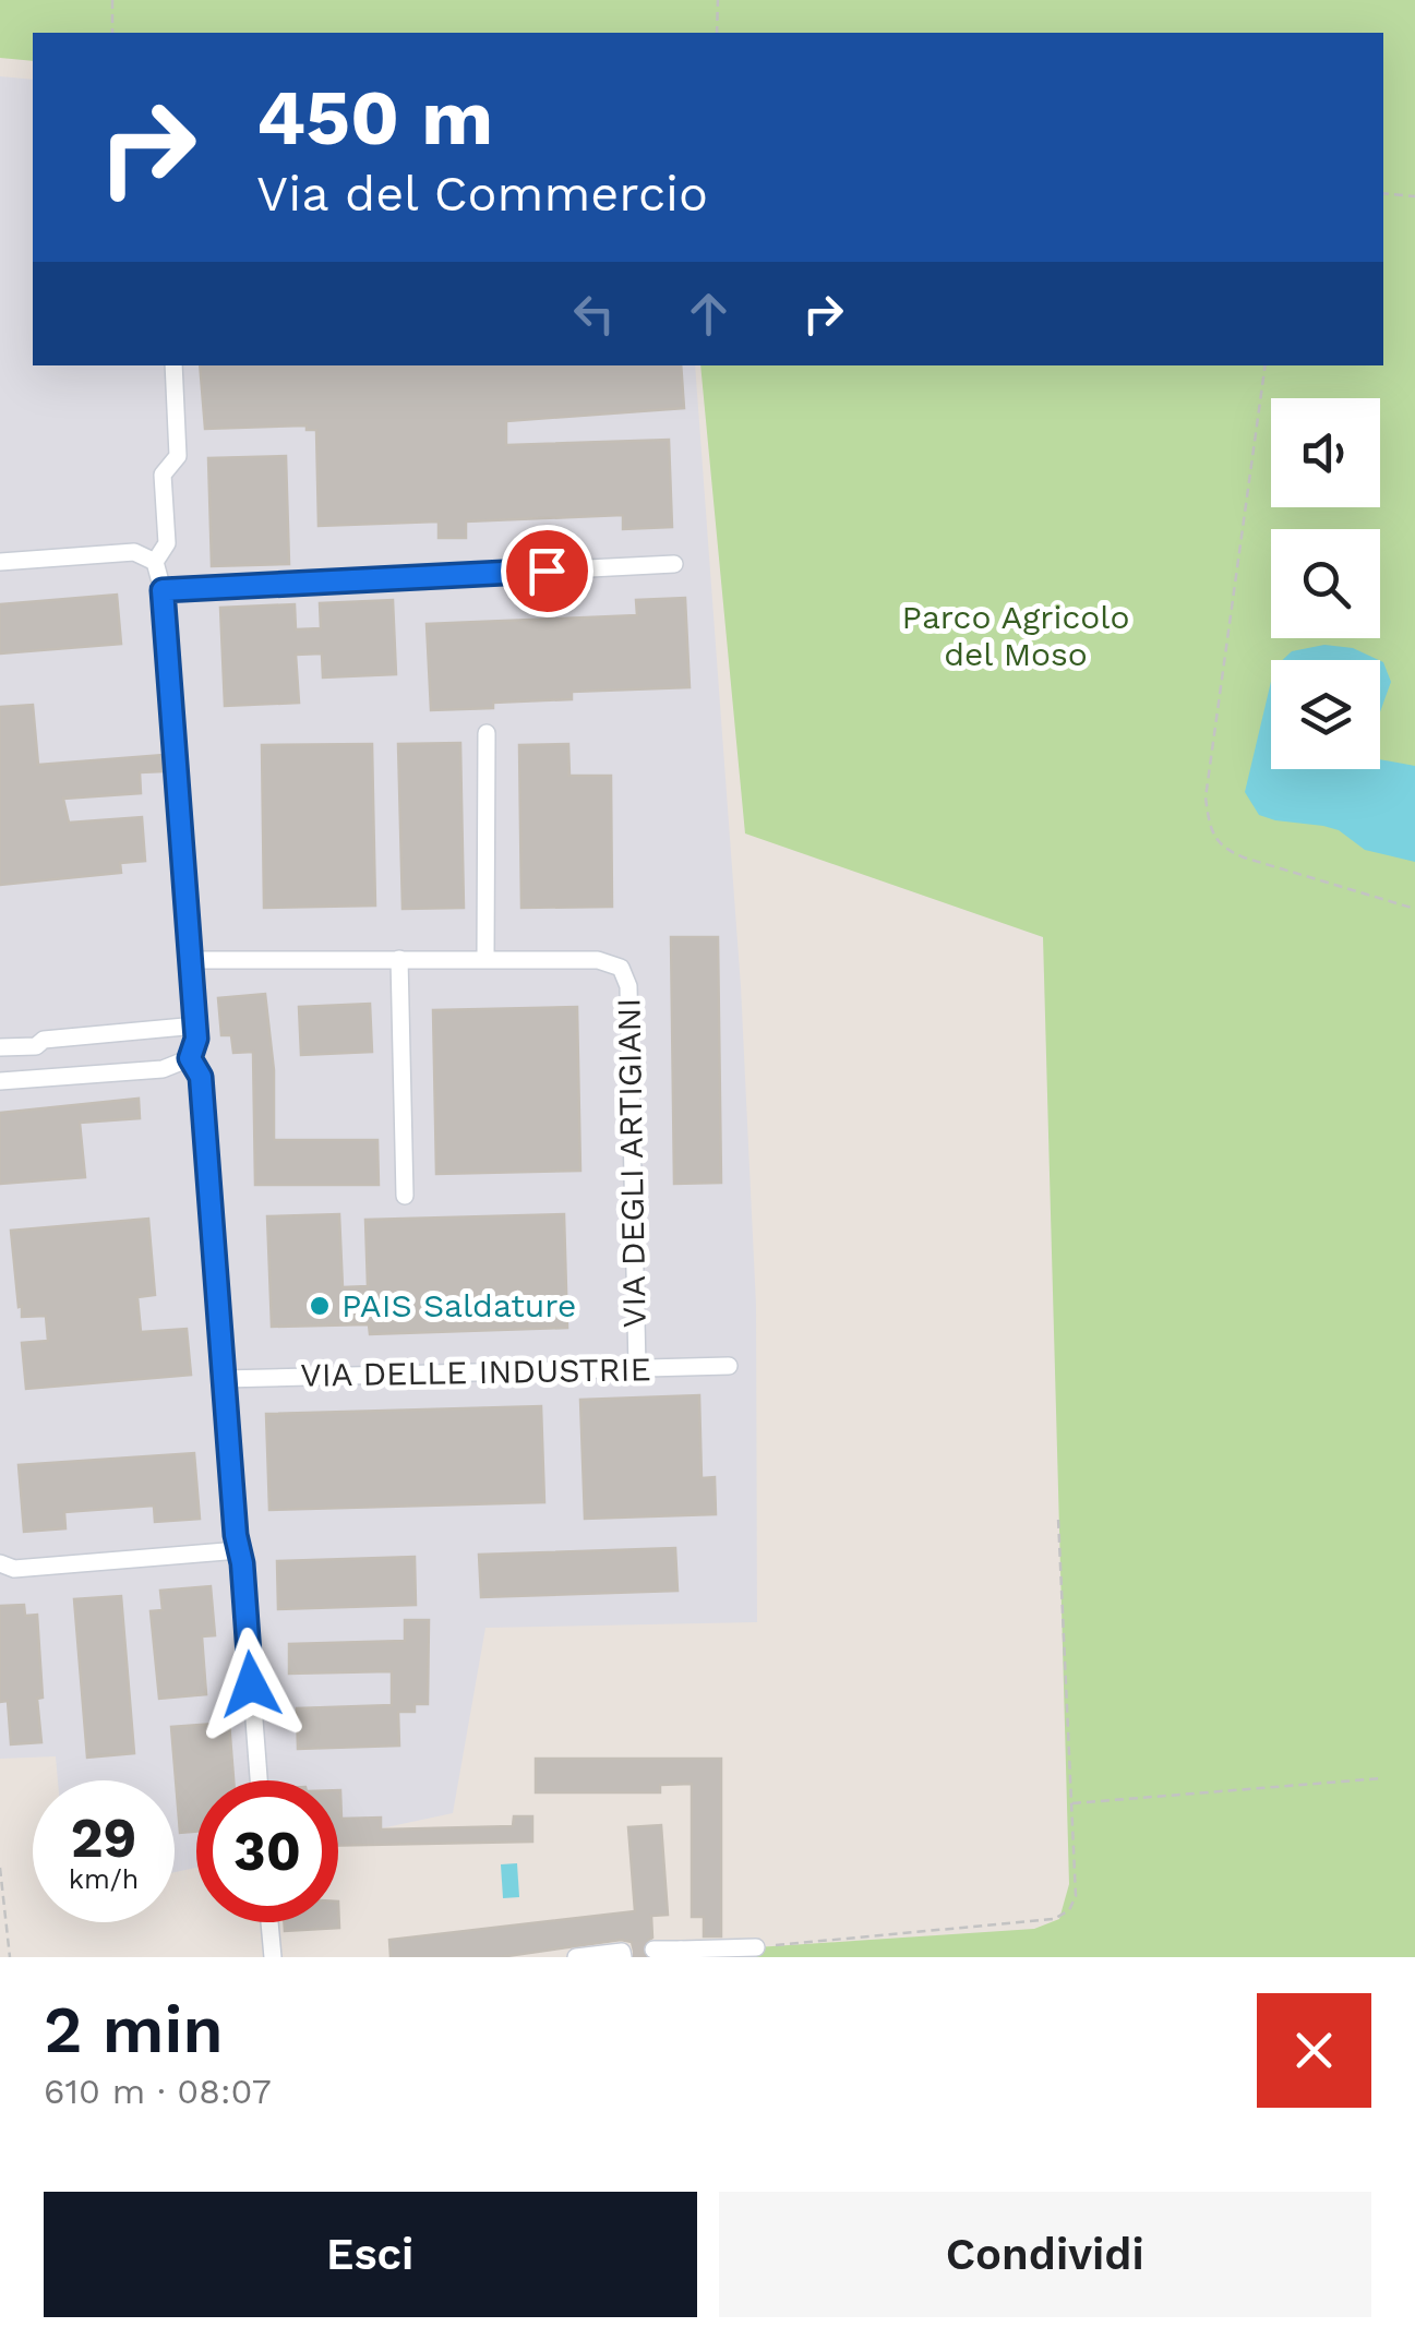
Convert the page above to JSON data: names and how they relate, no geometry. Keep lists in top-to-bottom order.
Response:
{
  "streets": {
    "street": ["VIA DEGLI ARTIGIANI", "VIA DELLE INDUSTRIE"]
  },
  "crossings": [
    ["VIA DEGLI ARTIGIANI", "VIA DELLE INDUSTRIE"]
  ],
  "parks": ["Parco Agricolo del Moso"],
  "places": ["PAIS Saldature"],
  "page": {
    "turn": ["450 m", "Via del Commercio"],
    "speed": "29 km/h",
    "limit": "30",
    "heading": ["2 min", "610 m · 08:07"],
    "buttons": ["Esci", "Condividi"]
  }
}
